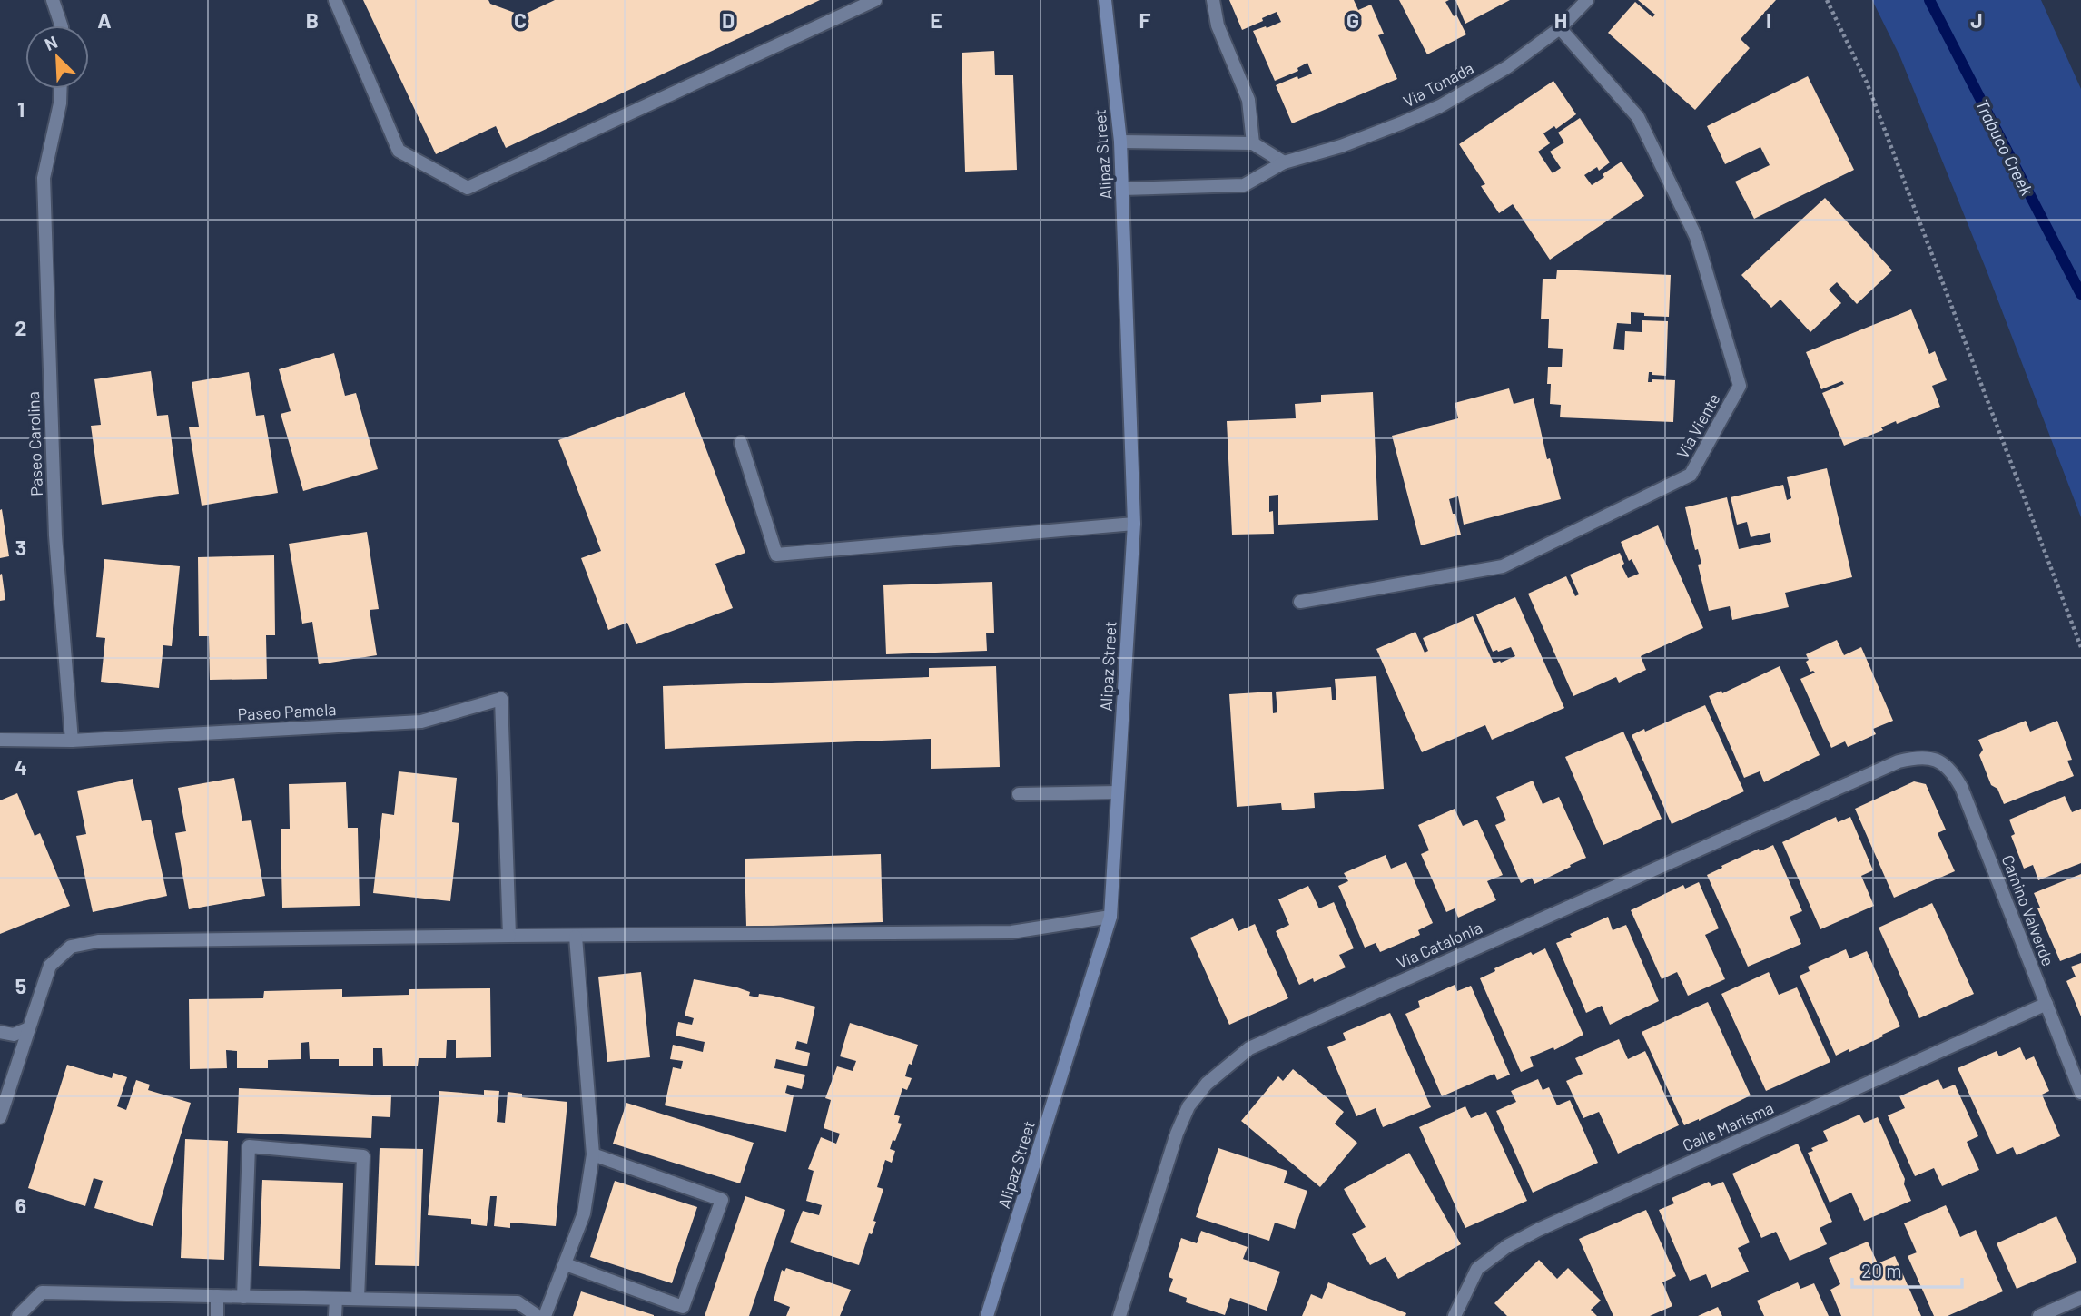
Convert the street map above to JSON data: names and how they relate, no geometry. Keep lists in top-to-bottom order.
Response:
{
  "streets": {
    "main road": ["Alipaz Street"],
    "street": [
      "Via Tonada",
      "Via Viente",
      "Paseo Carolina",
      "Paseo Pamela",
      "Camino Valverde",
      "Via Catalonia",
      "Calle Marisma"
    ]
  },
  "crossings": [
    ["Via Tonada", "Alipaz Street"],
    ["Via Tonada", "Via Viente"],
    ["Paseo Carolina", "Paseo Pamela"],
    ["Camino Valverde", "Via Catalonia"],
    ["Camino Valverde", "Calle Marisma"]
  ],
  "water": ["Trabuco Creek"],
  "scale_bar": "20 m",
  "north": "top left",
  "grid": {
    "columns": [
      "A",
      "B",
      "C",
      "D",
      "E",
      "F",
      "G",
      "H",
      "I",
      "J"
    ],
    "rows": [
      "1",
      "2",
      "3",
      "4",
      "5",
      "6"
    ]
  }
}
